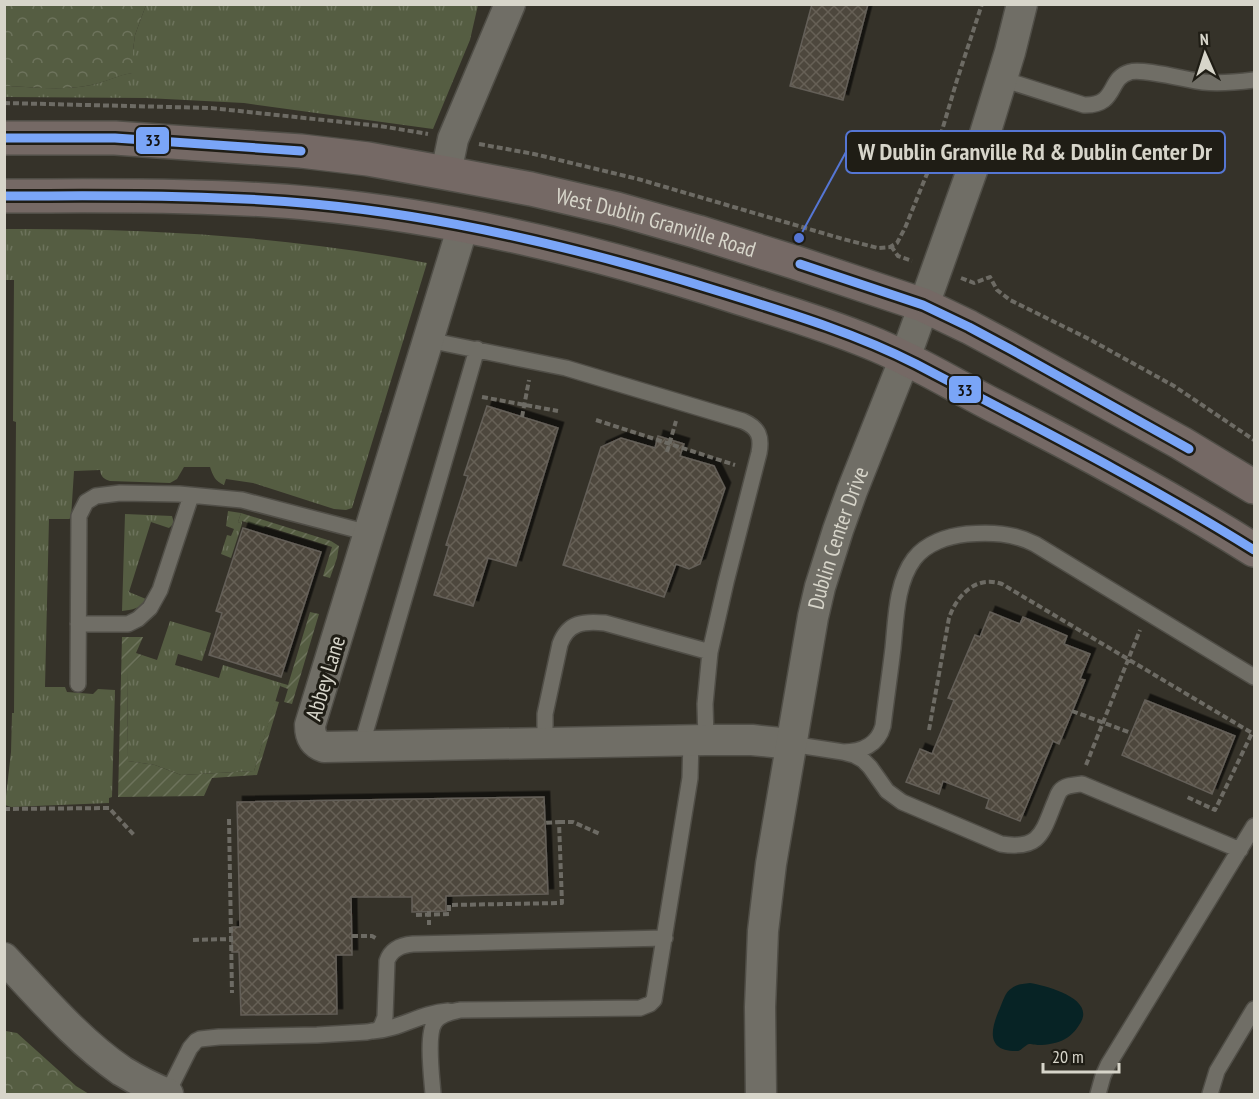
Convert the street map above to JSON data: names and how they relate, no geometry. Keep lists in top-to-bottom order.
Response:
{
  "streets": {
    "main road": ["West Dublin Granville Road"],
    "street": ["Dublin Center Drive", "Abbey Lane"]
  },
  "crossings": [
    ["West Dublin Granville Road", "Dublin Center Drive"],
    ["West Dublin Granville Road", "Abbey Lane"],
    ["Dublin Center Drive", "Abbey Lane"]
  ],
  "places": ["W Dublin Granville Rd & Dublin Center Dr"],
  "lines": ["transit line 33"],
  "scale_bar": "20 m",
  "north": "top"
}
